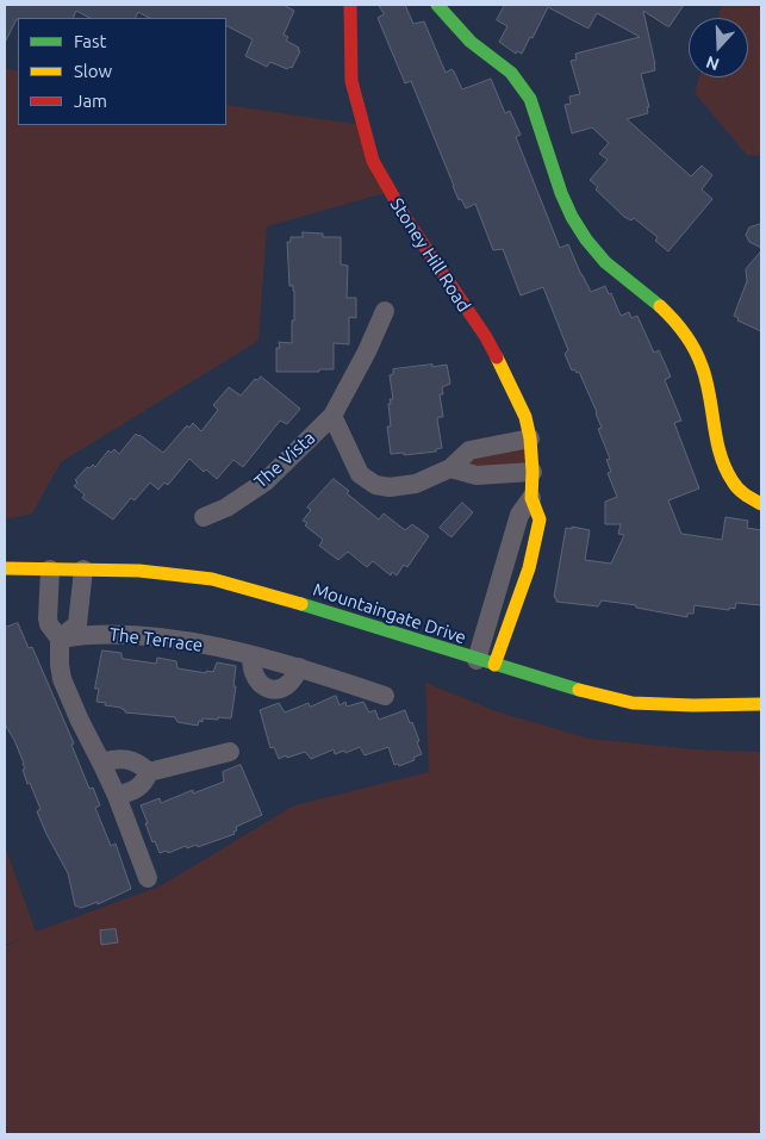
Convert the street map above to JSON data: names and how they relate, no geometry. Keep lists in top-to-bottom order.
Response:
{
  "streets": {
    "street": [
      "Stoney Hill Road",
      "The Vista",
      "Mountaingate Drive",
      "The Terrace"
    ]
  },
  "crossings": [
    ["Stoney Hill Road", "The Vista"],
    ["Stoney Hill Road", "Mountaingate Drive"]
  ],
  "legend": ["Fast", "Slow", "Jam"],
  "north": "bottom"
}
